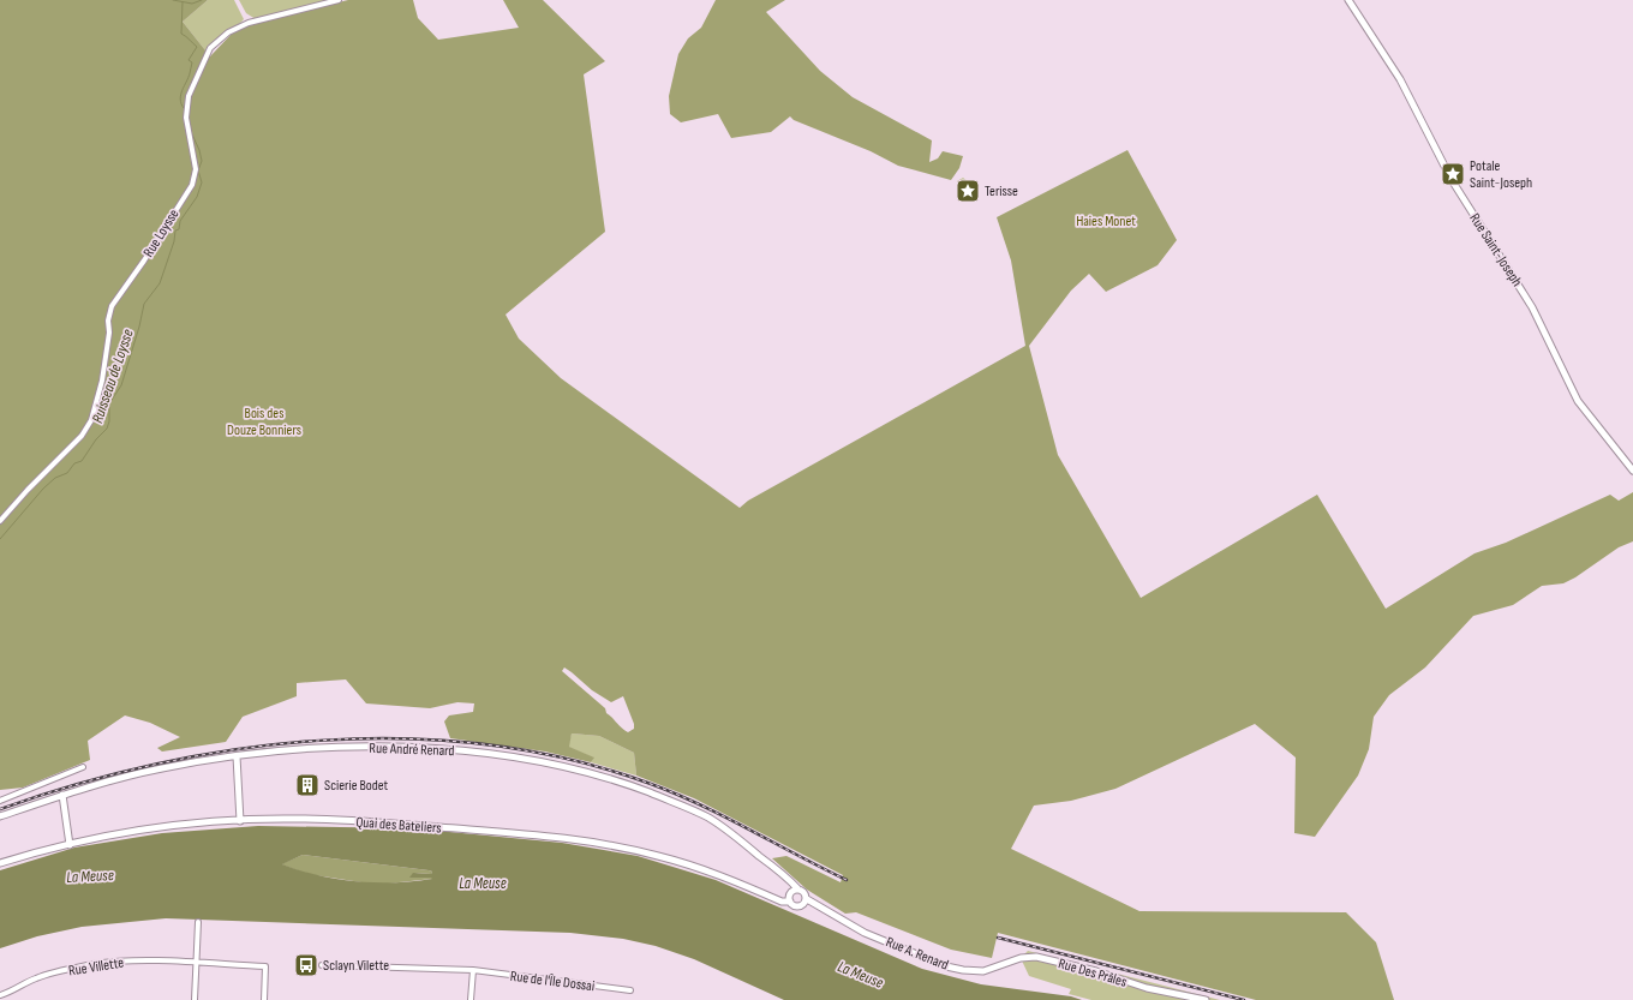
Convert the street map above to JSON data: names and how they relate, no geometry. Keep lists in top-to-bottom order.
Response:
{
  "streets": {
    "street": [
      "Rue Loysse",
      "Rue Saint-Joseph",
      "Rue André Renard",
      "Quai des Bateliers",
      "Rue A. Renard",
      "Rue Villette",
      "Rue Des Prâles",
      "Rue de l'Île Dossai"
    ]
  },
  "crossings": [
    ["Rue André Renard", "Quai des Bateliers"],
    ["Rue André Renard", "Rue A. Renard"],
    ["Quai des Bateliers", "Rue A. Renard"],
    ["Rue A. Renard", "Rue Des Prâles"]
  ],
  "water": ["Ruisseau de Loysse", "La Meuse"],
  "parks": ["Haies Monet", "Bois des Douze Bonniers"],
  "places": {
    "place": ["Potale Saint-Joseph", "Terisse"],
    "building": ["Scierie Bodet"],
    "bus stop": ["Sclayn Vilette"]
  }
}
